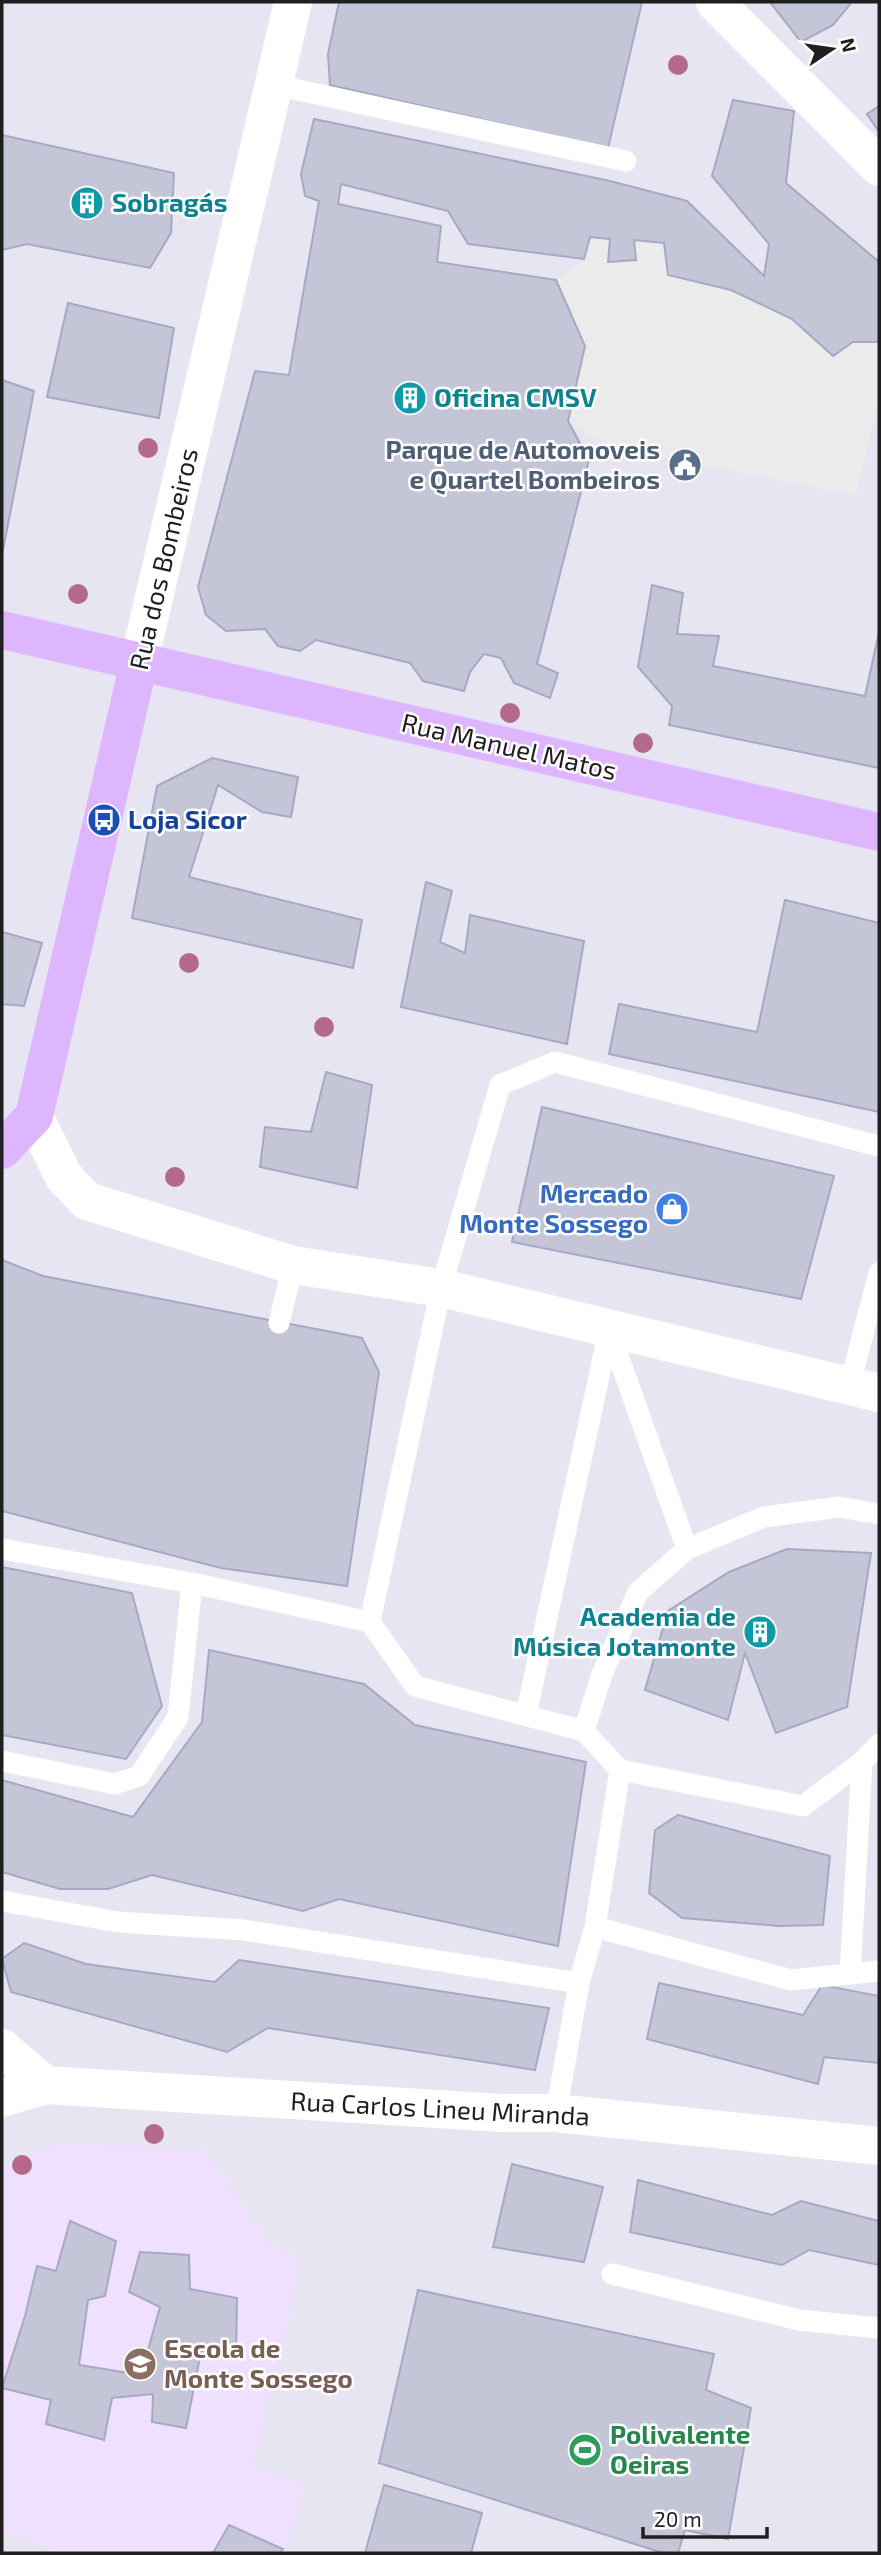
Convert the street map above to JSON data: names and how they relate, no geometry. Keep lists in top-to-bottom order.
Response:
{
  "streets": {
    "main road": ["Rua dos Bombeiros", "Rua Manuel Matos"],
    "street": ["Rua Carlos Lineu Miranda"]
  },
  "crossings": [
    ["Rua dos Bombeiros", "Rua Manuel Matos"]
  ],
  "places": {
    "building": ["Sobragás", "Oficina CMSV", "Academia de Música Jotamonte"],
    "public building": ["Parque de Automoveis e Quartel Bombeiros"],
    "bus stop": ["Loja Sicor"],
    "shop": ["Mercado Monte Sossego"],
    "school or university": ["Escola de Monte Sossego"],
    "sports": ["Polivalente Oeiras"]
  },
  "scale_bar": "20 m",
  "north": "right"
}
